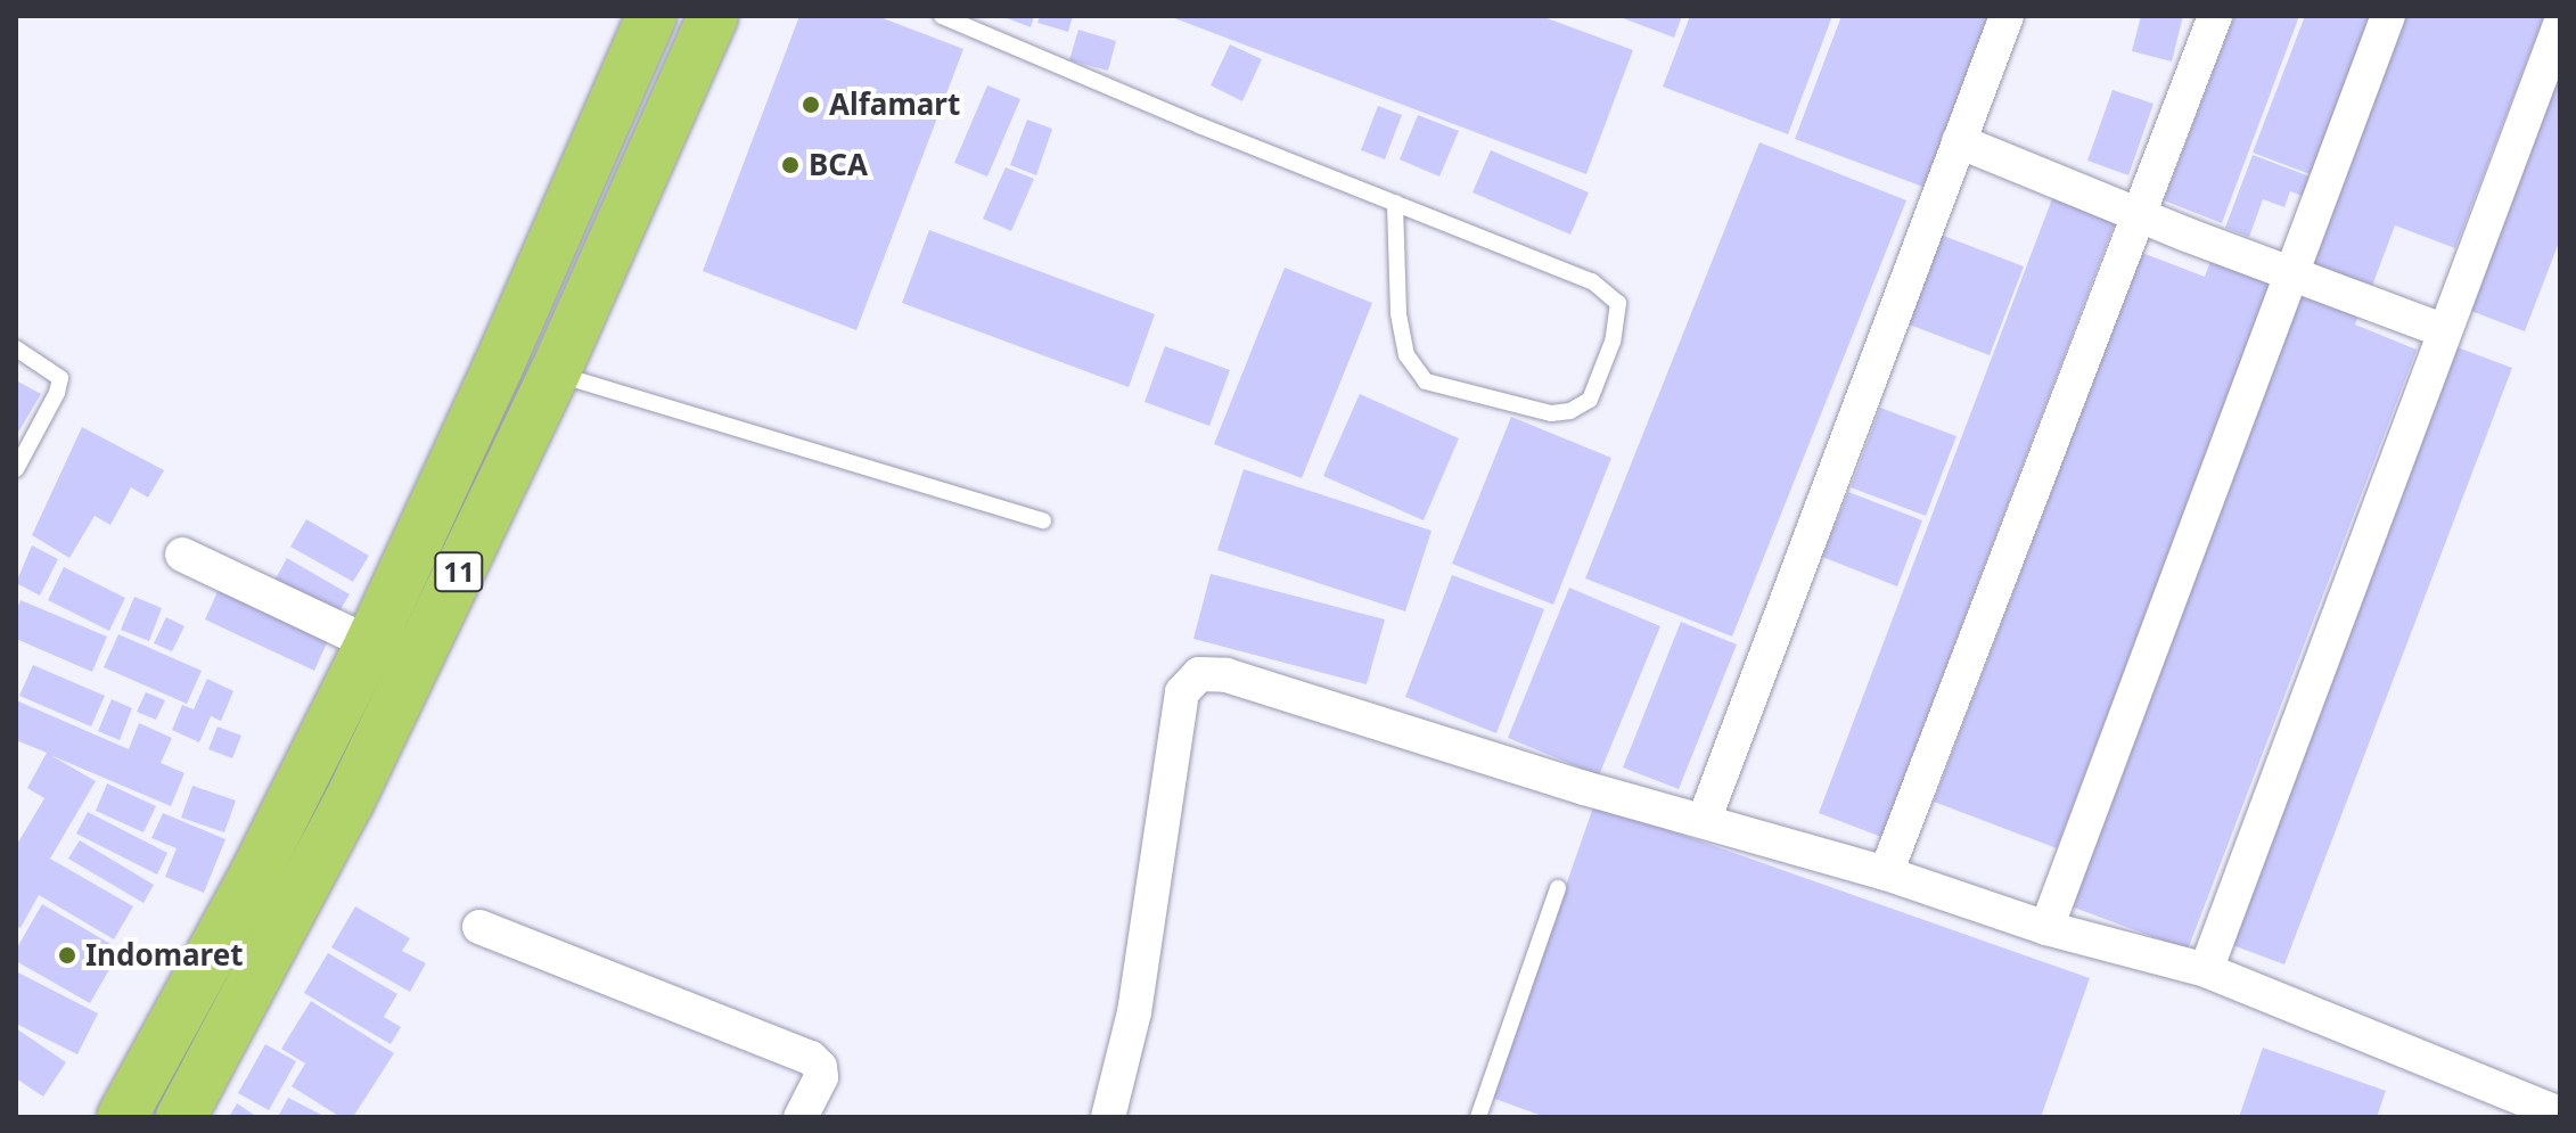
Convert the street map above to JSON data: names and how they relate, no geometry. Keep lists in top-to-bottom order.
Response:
{
  "streets": {
    "highway": ["11"]
  },
  "places": ["Alfamart", "BCA", "Indomaret"]
}
